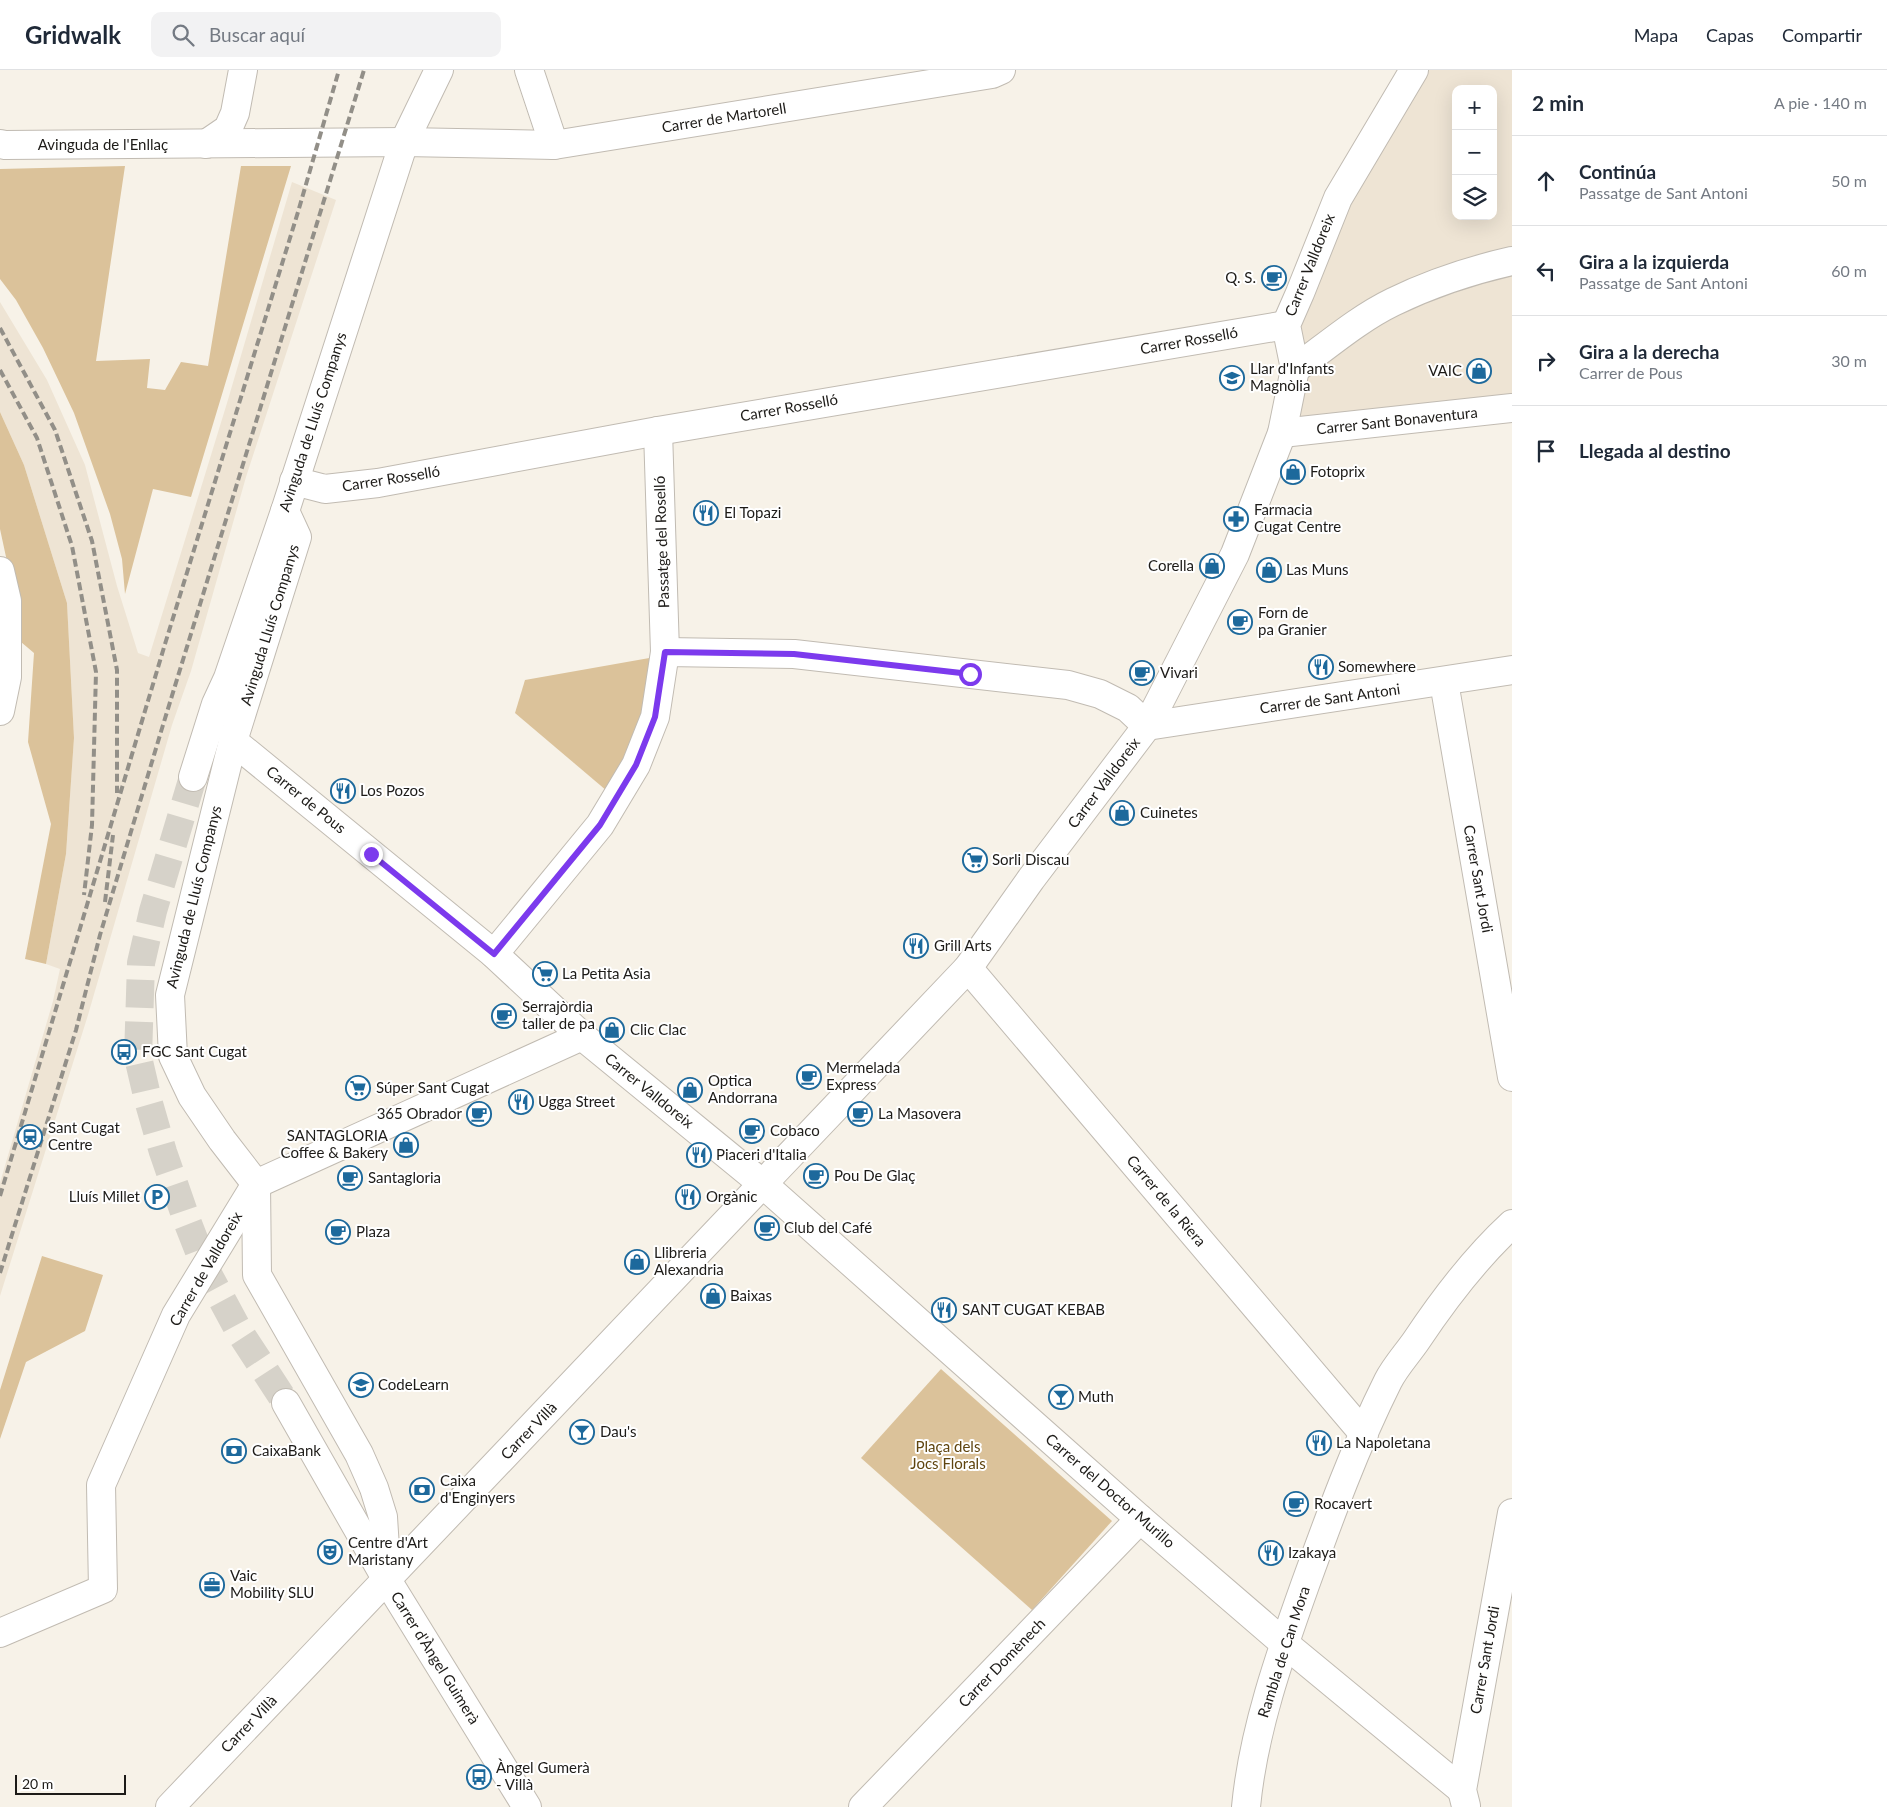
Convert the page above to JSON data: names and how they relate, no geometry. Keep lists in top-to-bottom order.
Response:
{
  "streets": {
    "street": [
      "Carrer de Martorell",
      "Avinguda de l'Enllaç",
      "Carrer Valldoreix",
      "Carrer Rosselló",
      "Carrer Sant Bonaventura",
      "Avinguda de Lluís Companys",
      "Passatge del Roselló",
      "Avinguda Lluís Companys",
      "Carrer de Sant Antoni",
      "Carrer de Pous",
      "Carrer Sant Jordi",
      "Carrer de la Riera",
      "Carrer de Valldoreix",
      "Carrer Villà",
      "Carrer del Doctor Murillo",
      "Rambla de Can Mora",
      "Carrer d'Àngel Guimerà",
      "Carrer Domènech"
    ]
  },
  "crossings": [
    ["Carrer de Martorell", "Avinguda de l'Enllaç"],
    ["Carrer de Martorell", "Avinguda de Lluís Companys"],
    ["Avinguda de l'Enllaç", "Avinguda de Lluís Companys"],
    ["Carrer Valldoreix", "Carrer Rosselló"],
    ["Carrer Valldoreix", "Carrer Sant Bonaventura"],
    ["Carrer Valldoreix", "Passatge del Roselló"],
    ["Carrer Valldoreix", "Carrer de Sant Antoni"],
    ["Carrer Valldoreix", "Carrer de Pous"],
    ["Carrer Valldoreix", "Carrer de la Riera"],
    ["Carrer Valldoreix", "Carrer Villà"],
    ["Carrer Valldoreix", "Carrer del Doctor Murillo"],
    ["Carrer Rosselló", "Avinguda de Lluís Companys"],
    ["Carrer Rosselló", "Passatge del Roselló"],
    ["Avinguda de Lluís Companys", "Avinguda Lluís Companys"],
    ["Avinguda de Lluís Companys", "Carrer de Pous"],
    ["Avinguda de Lluís Companys", "Carrer de Valldoreix"],
    ["Passatge del Roselló", "Carrer de Pous"],
    ["Avinguda Lluís Companys", "Carrer de Pous"],
    ["Carrer de Sant Antoni", "Carrer Sant Jordi"],
    ["Carrer Sant Jordi", "Carrer del Doctor Murillo"],
    ["Carrer de la Riera", "Rambla de Can Mora"],
    ["Carrer Villà", "Carrer del Doctor Murillo"],
    ["Carrer Villà", "Carrer d'Àngel Guimerà"],
    ["Carrer del Doctor Murillo", "Rambla de Can Mora"],
    ["Carrer del Doctor Murillo", "Carrer Domènech"]
  ],
  "parks": ["Plaça dels Jocs Florals"],
  "places": {
    "cafe": [
      "Q. S.",
      "Forn de pa Granier",
      "Vivari",
      "Serrajòrdia taller de pa",
      "Mermelada Express",
      "365 Obrador",
      "La Masovera",
      "Cobaco",
      "Pou De Glaç",
      "Santagloria",
      "Club del Café",
      "Plaza",
      "Rocavert"
    ],
    "shop": [
      "VAIC",
      "Fotoprix",
      "Corella",
      "Las Muns",
      "Cuinetes",
      "Clic Clac",
      "Optica Andorrana",
      "SANTAGLORIA Coffee & Bakery",
      "Llibreria Alexandria",
      "Baixas"
    ],
    "school or university": ["Llar d'Infants Magnòlia", "CodeLearn"],
    "restaurant": [
      "El Topazi",
      "Somewhere",
      "Los Pozos",
      "Grill Arts",
      "Ugga Street",
      "Piaceri d'Italia",
      "Orgànic",
      "SANT CUGAT KEBAB",
      "La Napoletana",
      "Izakaya"
    ],
    "pharmacy": ["Farmacia Cugat Centre"],
    "supermarket": ["Sorli Discau", "La Petita Asia", "Súper Sant Cugat"],
    "bus stop": ["FGC Sant Cugat", "Àngel Gumerà - Villà"],
    "station": ["Sant Cugat Centre"],
    "parking": ["Lluís Millet"],
    "bar": ["Muth", "Dau's"],
    "bank": ["CaixaBank", "Caixa d'Enginyers"],
    "theatre": ["Centre d'Art Maristany"],
    "office": ["Vaic Mobility SLU"]
  },
  "scale_bar": "20 m",
  "page": {
    "header": "Gridwalk",
    "search": "Buscar aquí",
    "nav": ["Mapa", "Capas", "Compartir"],
    "heading": ["2 min", "A pie · 140 m"],
    "map_buttons": ["+", "−"],
    "list": [
      ["Continúa", "Passatge de Sant Antoni", "50 m"],
      ["Gira a la izquierda", "Passatge de Sant Antoni", "60 m"],
      ["Gira a la derecha", "Carrer de Pous", "30 m"],
      "Llegada al destino"
    ],
    "scale": "20 m"
  }
}
